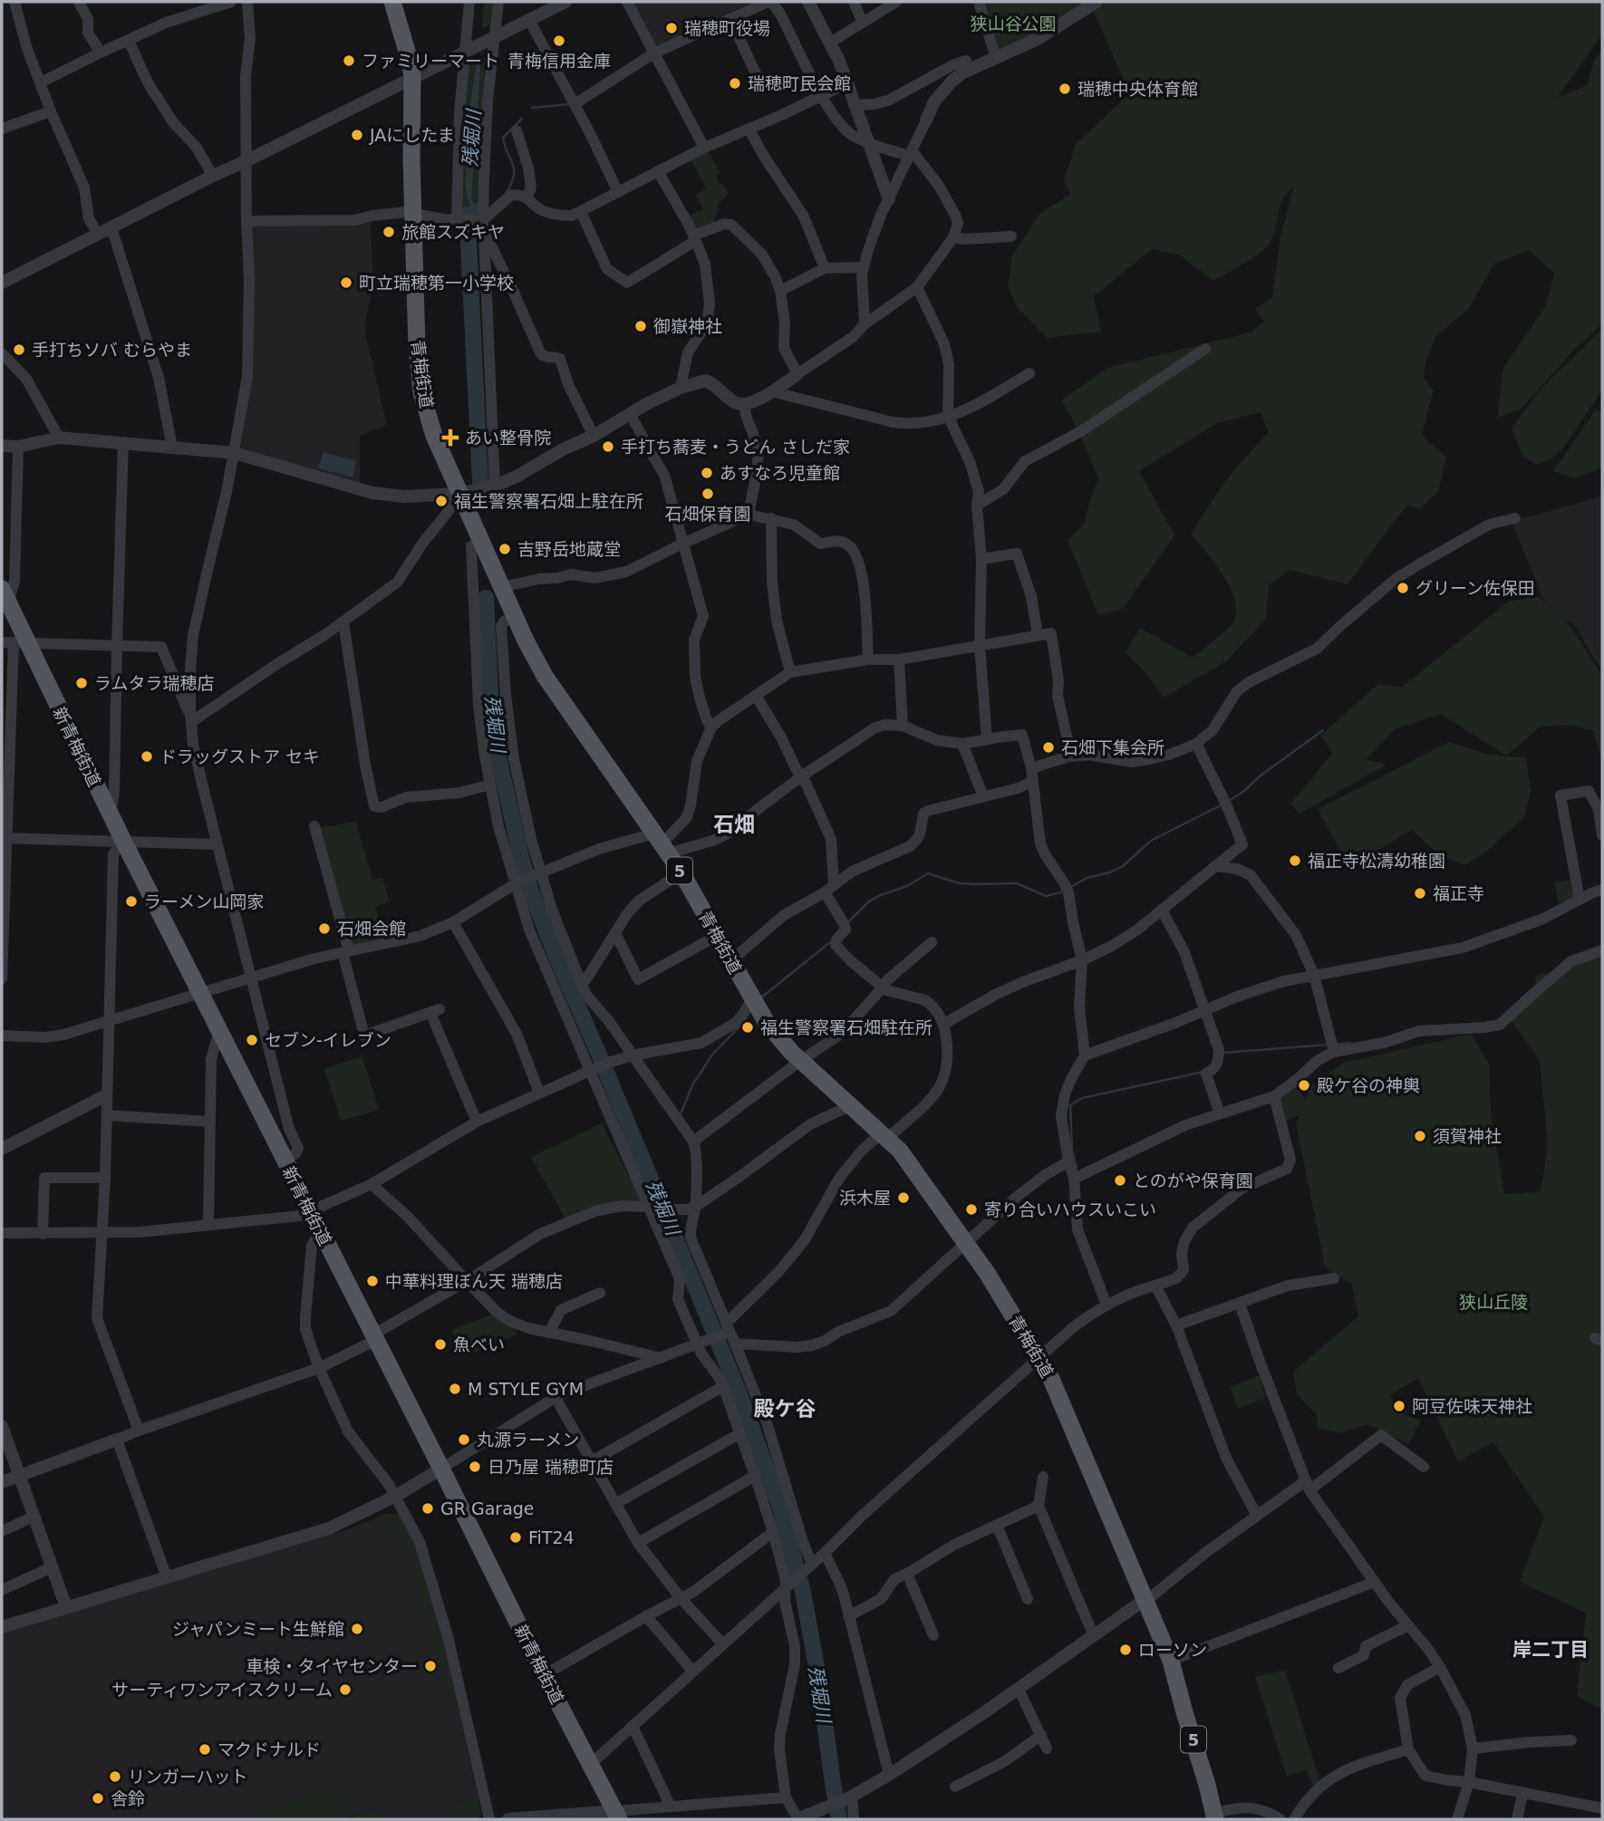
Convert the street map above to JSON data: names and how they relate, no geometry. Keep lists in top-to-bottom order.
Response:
{
  "streets": {
    "main road": ["青梅街道", "新青梅街道", "5"]
  },
  "districts": ["石畑", "殿ケ谷", "岸二丁目"],
  "water": ["残堀川"],
  "parks": ["狭山谷公園", "狭山丘陵"],
  "places": {
    "other": [
      "瑞穂町役場",
      "青梅信用金庫",
      "ファミリーマート",
      "瑞穂町民会館",
      "瑞穂中央体育館",
      "JAにしたま",
      "旅館スズキヤ",
      "町立瑞穂第一小学校",
      "御嶽神社",
      "手打ちソバ むらやま",
      "手打ち蕎麦・うどん さしだ家",
      "あすなろ児童館",
      "石畑保育園",
      "福生警察署石畑上駐在所",
      "吉野岳地蔵堂",
      "グリーン佐保田",
      "ラムタラ瑞穂店",
      "石畑下集会所",
      "ドラッグストア セキ",
      "福正寺松濤幼稚園",
      "福正寺",
      "ラーメン山岡家",
      "石畑会館",
      "福生警察署石畑駐在所",
      "セブン-イレブン",
      "殿ケ谷の神輿",
      "須賀神社",
      "とのがや保育園",
      "浜木屋",
      "寄り合いハウスいこい",
      "中華料理ぼん天 瑞穂店",
      "魚べい",
      "M STYLE GYM",
      "阿豆佐味天神社",
      "丸源ラーメン",
      "日乃屋 瑞穂町店",
      "GR Garage",
      "FiT24",
      "ジャパンミート生鮮館",
      "ローソン",
      "車検・タイヤセンター",
      "サーティワンアイスクリーム",
      "マクドナルド",
      "リンガーハット",
      "舎鈴"
    ],
    "health": ["あい整骨院"]
  }
}
